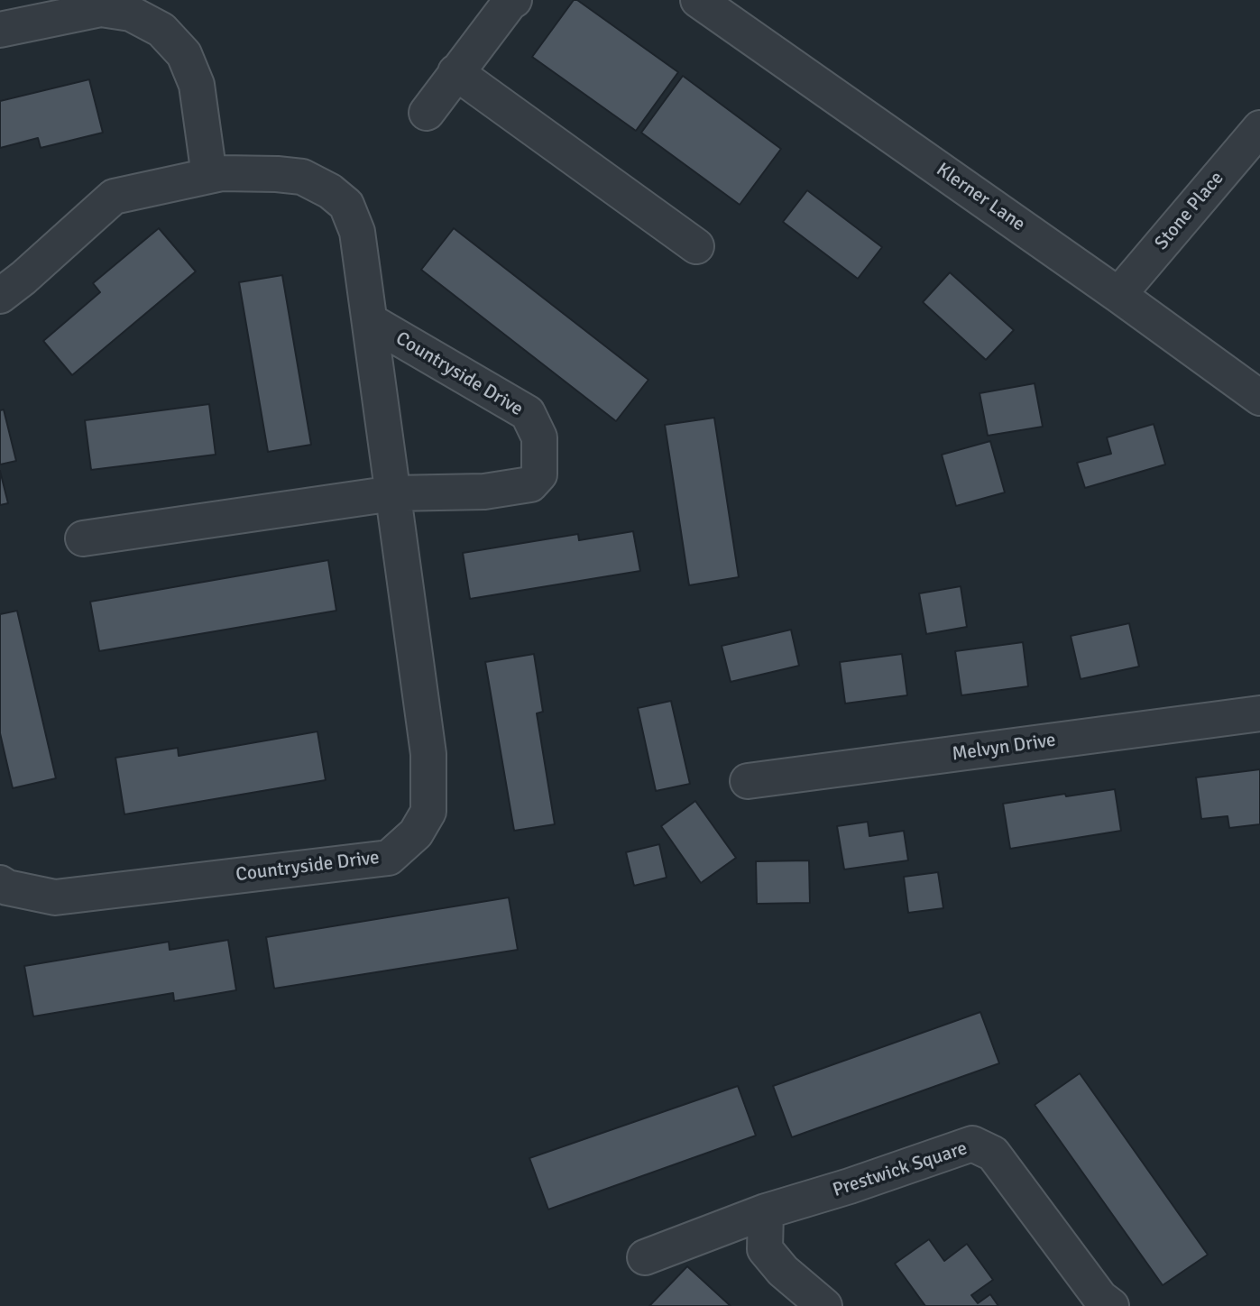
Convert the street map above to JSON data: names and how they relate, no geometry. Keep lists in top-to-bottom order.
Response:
{
  "streets": {
    "street": [
      "Klerner Lane",
      "Stone Place",
      "Countryside Drive",
      "Melvyn Drive",
      "Prestwick Square"
    ]
  },
  "crossings": [
    ["Klerner Lane", "Stone Place"]
  ]
}
